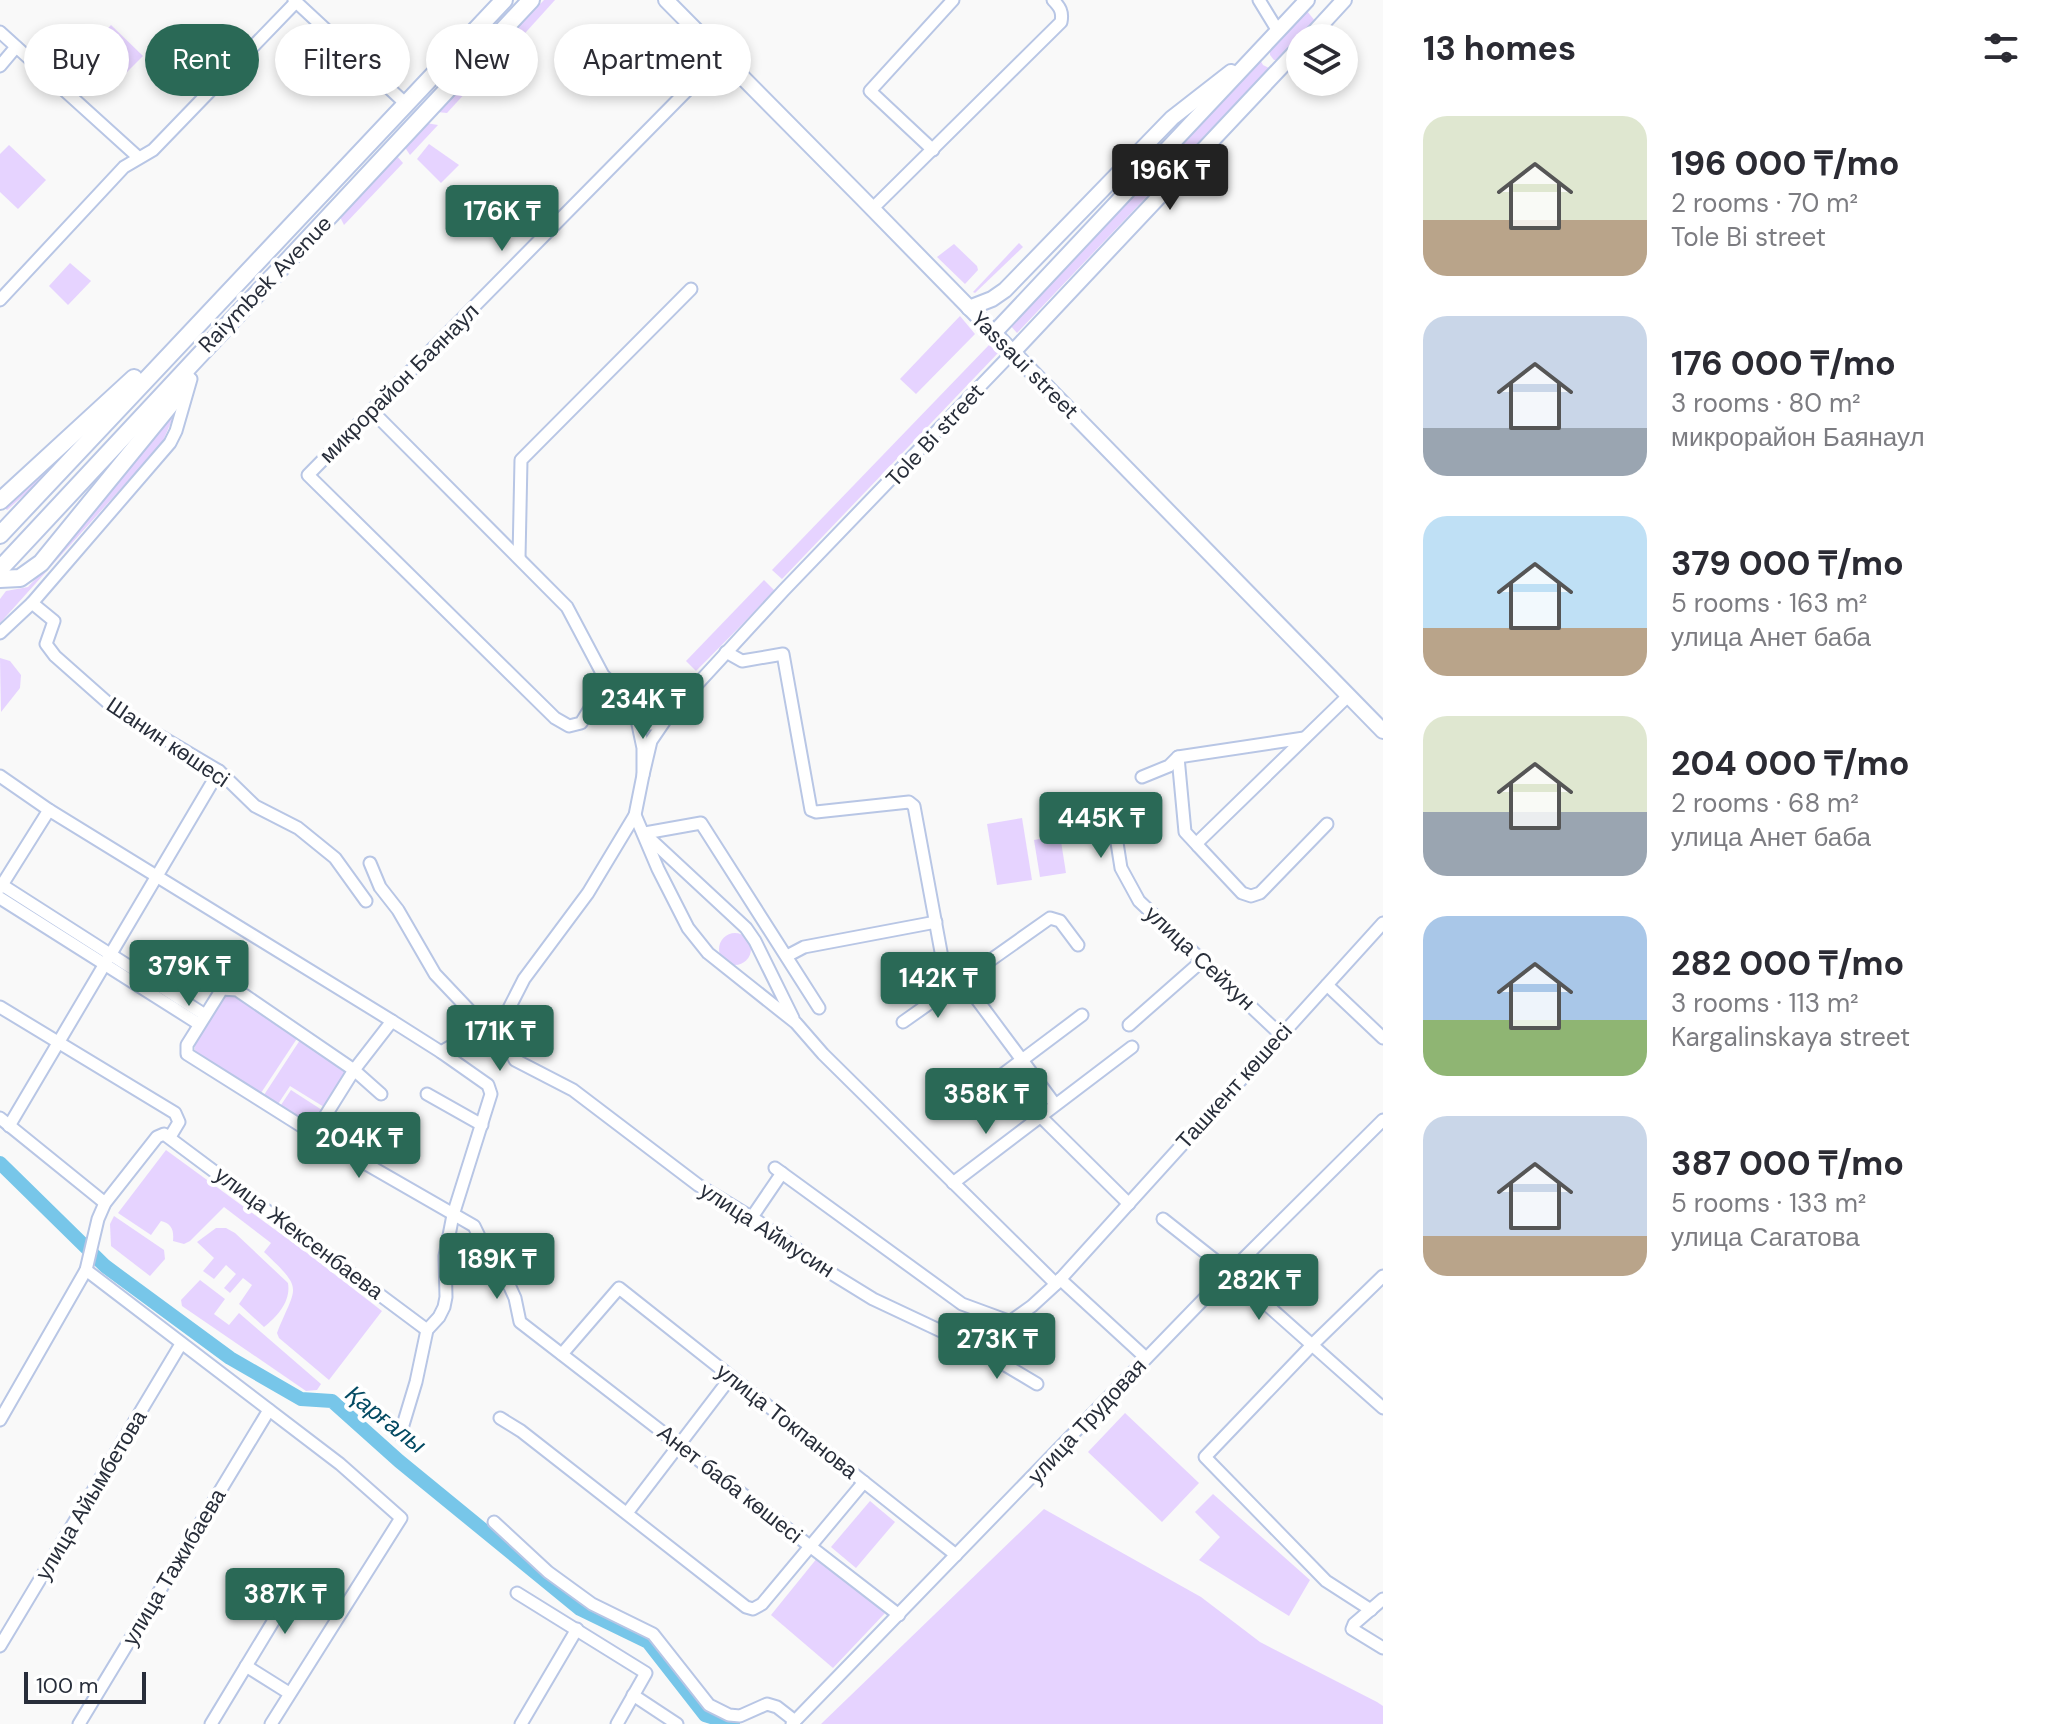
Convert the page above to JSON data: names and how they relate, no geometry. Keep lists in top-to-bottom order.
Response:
{
  "streets": {
    "highway": ["Raiymbek Avenue"],
    "main road": ["Yassaui street", "Tole Bi street"],
    "street": [
      "микрорайон Баянаул",
      "Шанин көшесі",
      "улица Сейхун",
      "Ташкент көшесі",
      "улица Аймусин",
      "улица Жексенбаева",
      "улица Токпанова",
      "улица Трудовая",
      "Анет баба көшесі",
      "улица Айымбетова",
      "улица Тажибаева"
    ]
  },
  "crossings": [
    ["Yassaui street", "Tole Bi street"],
    ["улица Сейхун", "Ташкент көшесі"],
    ["Ташкент көшесі", "улица Аймусин"],
    ["улица Токпанова", "улица Трудовая"],
    ["улица Токпанова", "Анет баба көшесі"],
    ["улица Трудовая", "Анет баба көшесі"]
  ],
  "water": ["Қарғалы"],
  "scale_bar": "100 m",
  "page": {
    "heading": "13 homes",
    "chip": [
      "Buy",
      "Rent",
      "Filters",
      "New",
      "Apartment"
    ],
    "list": [
      {
        "name": "196 000 ₸/mo",
        "note": "2 rooms · 70 m² · Tole Bi street"
      },
      {
        "name": "176 000 ₸/mo",
        "note": "3 rooms · 80 m² · микрорайон Баянаул"
      },
      {
        "name": "379 000 ₸/mo",
        "note": "5 rooms · 163 m² · улица Анет баба"
      },
      {
        "name": "204 000 ₸/mo",
        "note": "2 rooms · 68 m² · улица Анет баба"
      },
      {
        "name": "282 000 ₸/mo",
        "note": "3 rooms · 113 m² · Kargalinskaya street"
      },
      {
        "name": "387 000 ₸/mo",
        "note": "5 rooms · 133 m² · улица Сагатова"
      }
    ],
    "price": [
      "196K ₸",
      "176K ₸",
      "234K ₸",
      "445K ₸",
      "379K ₸",
      "142K ₸",
      "171K ₸",
      "358K ₸",
      "204K ₸",
      "189K ₸",
      "282K ₸",
      "273K ₸",
      "387K ₸"
    ],
    "scale": "100 m"
  }
}
